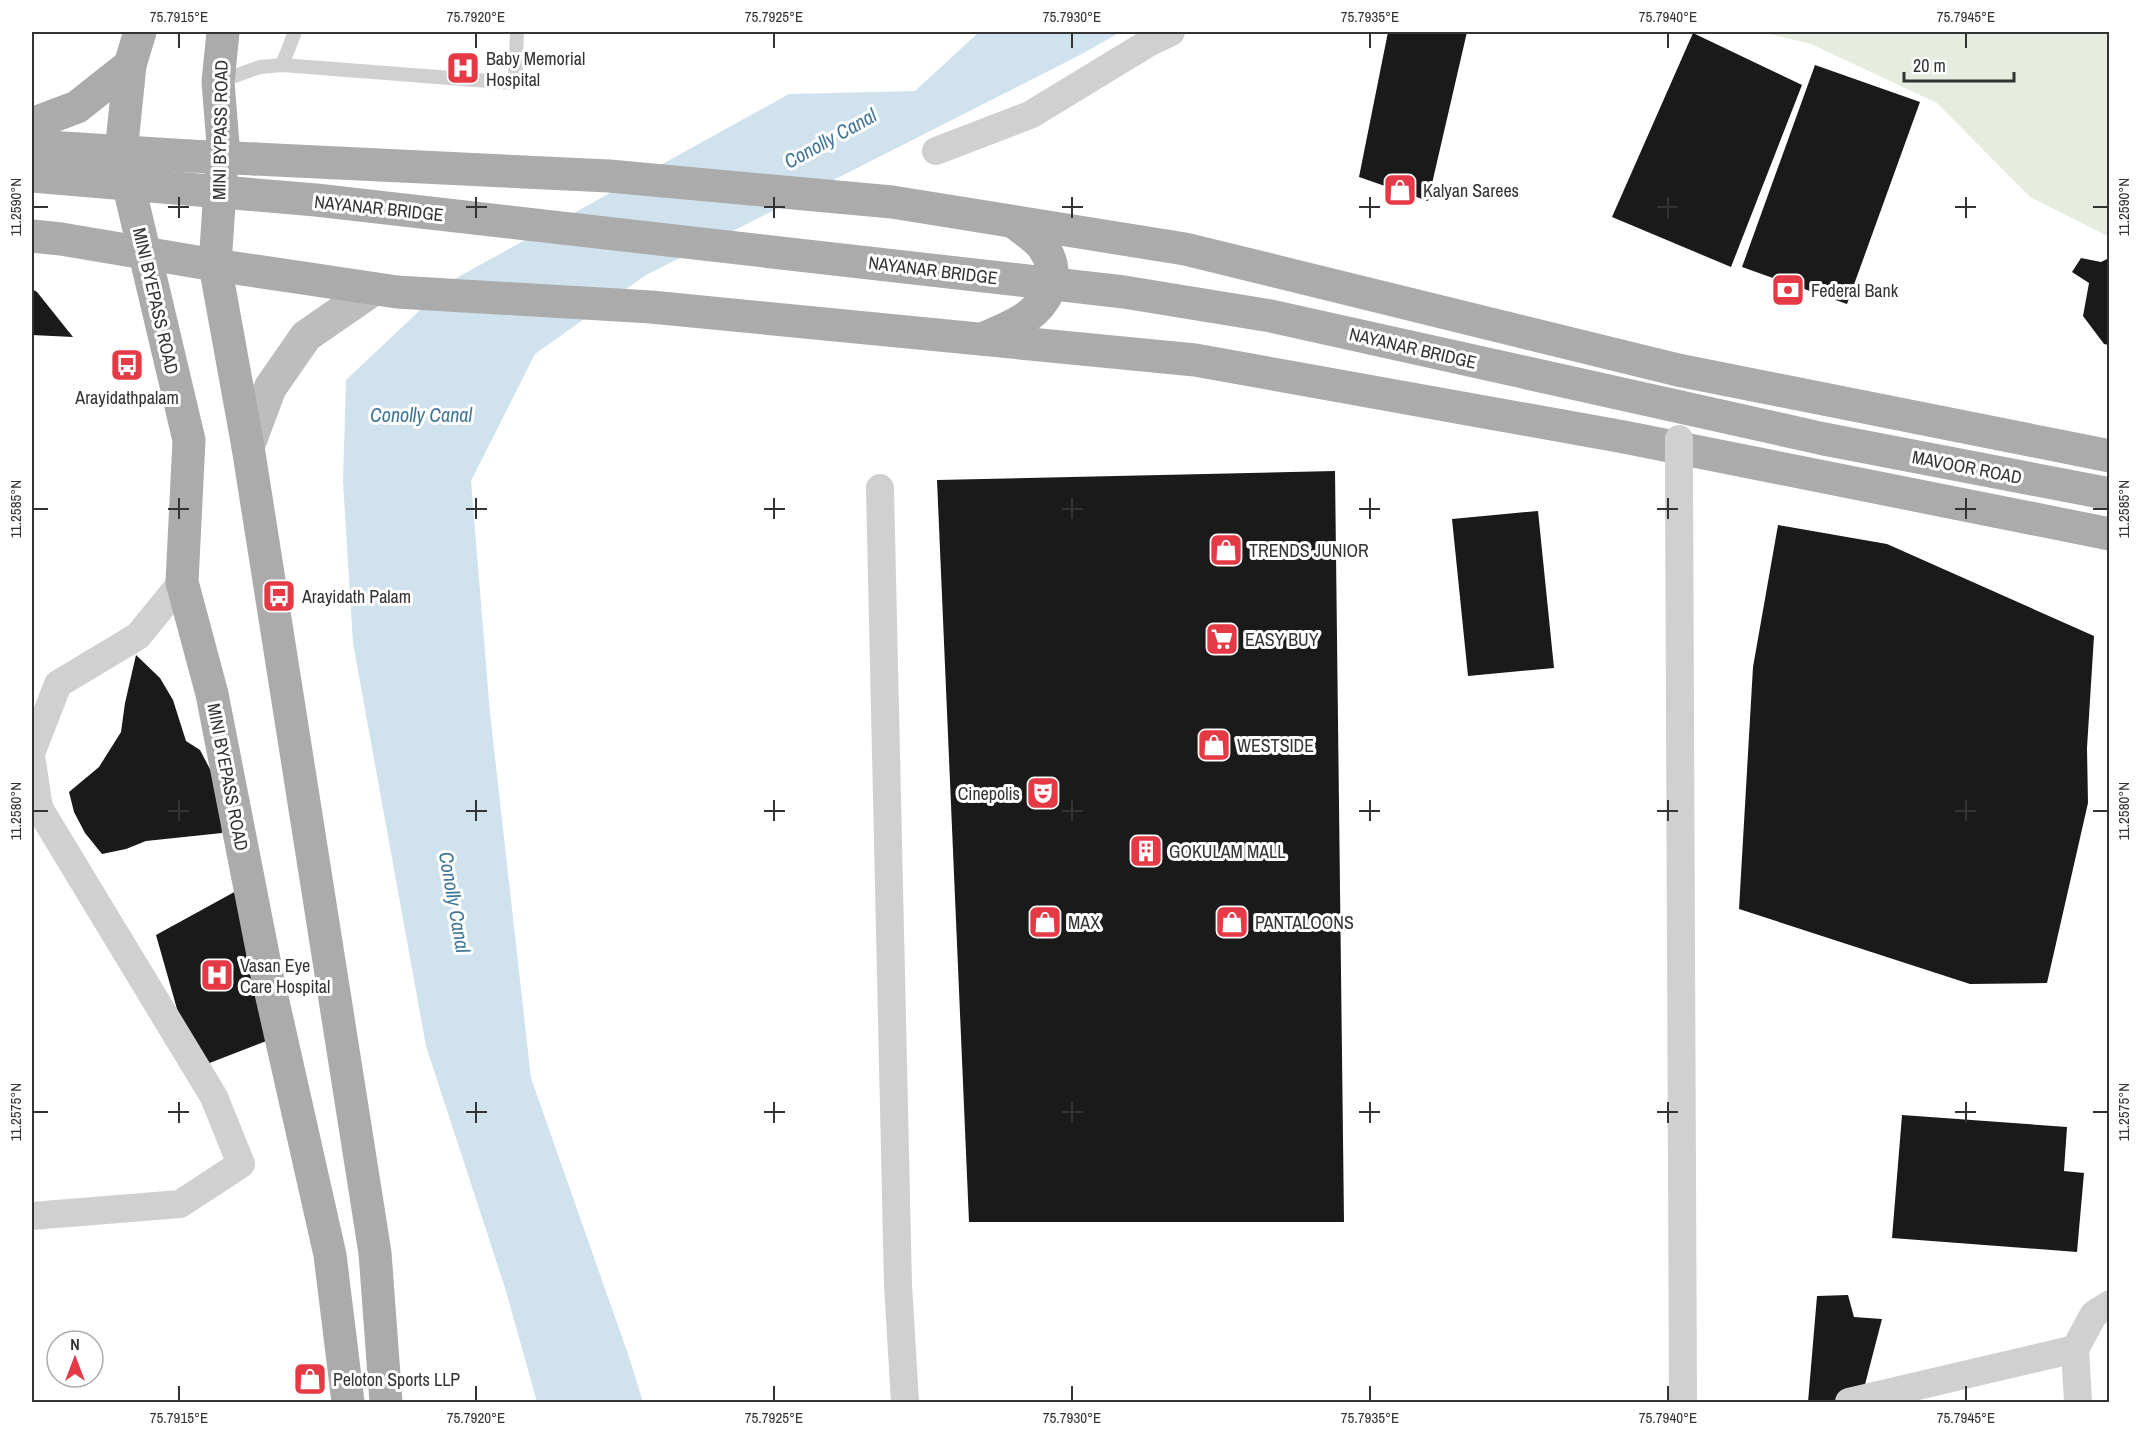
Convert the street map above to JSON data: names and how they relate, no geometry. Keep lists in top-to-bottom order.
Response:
{
  "streets": {
    "main road": [
      "MINI BYPASS ROAD",
      "NAYANAR BRIDGE",
      "MINI BYEPASS ROAD",
      "MAVOOR ROAD"
    ]
  },
  "crossings": [
    ["NAYANAR BRIDGE", "MAVOOR ROAD"]
  ],
  "water": ["Conolly Canal"],
  "places": {
    "hospital": ["Baby Memorial Hospital", "Vasan Eye Care Hospital"],
    "shop": [
      "Kalyan Sarees",
      "TRENDS JUNIOR",
      "WESTSIDE",
      "MAX",
      "PANTALOONS",
      "Peloton Sports LLP"
    ],
    "bank": ["Federal Bank"],
    "bus stop": ["Arayidathpalam", "Arayidath Palam"],
    "supermarket": ["EASY BUY"],
    "theatre": ["Cinepolis"],
    "building": ["GOKULAM MALL"]
  },
  "scale_bar": "20 m",
  "north": "top",
  "coordinates": [
    "75.7915°E",
    "75.7920°E",
    "75.7925°E",
    "75.7930°E",
    "75.7935°E",
    "75.7940°E",
    "75.7945°E",
    "11.2590°N",
    "11.2585°N",
    "11.2580°N",
    "11.2575°N"
  ]
}
